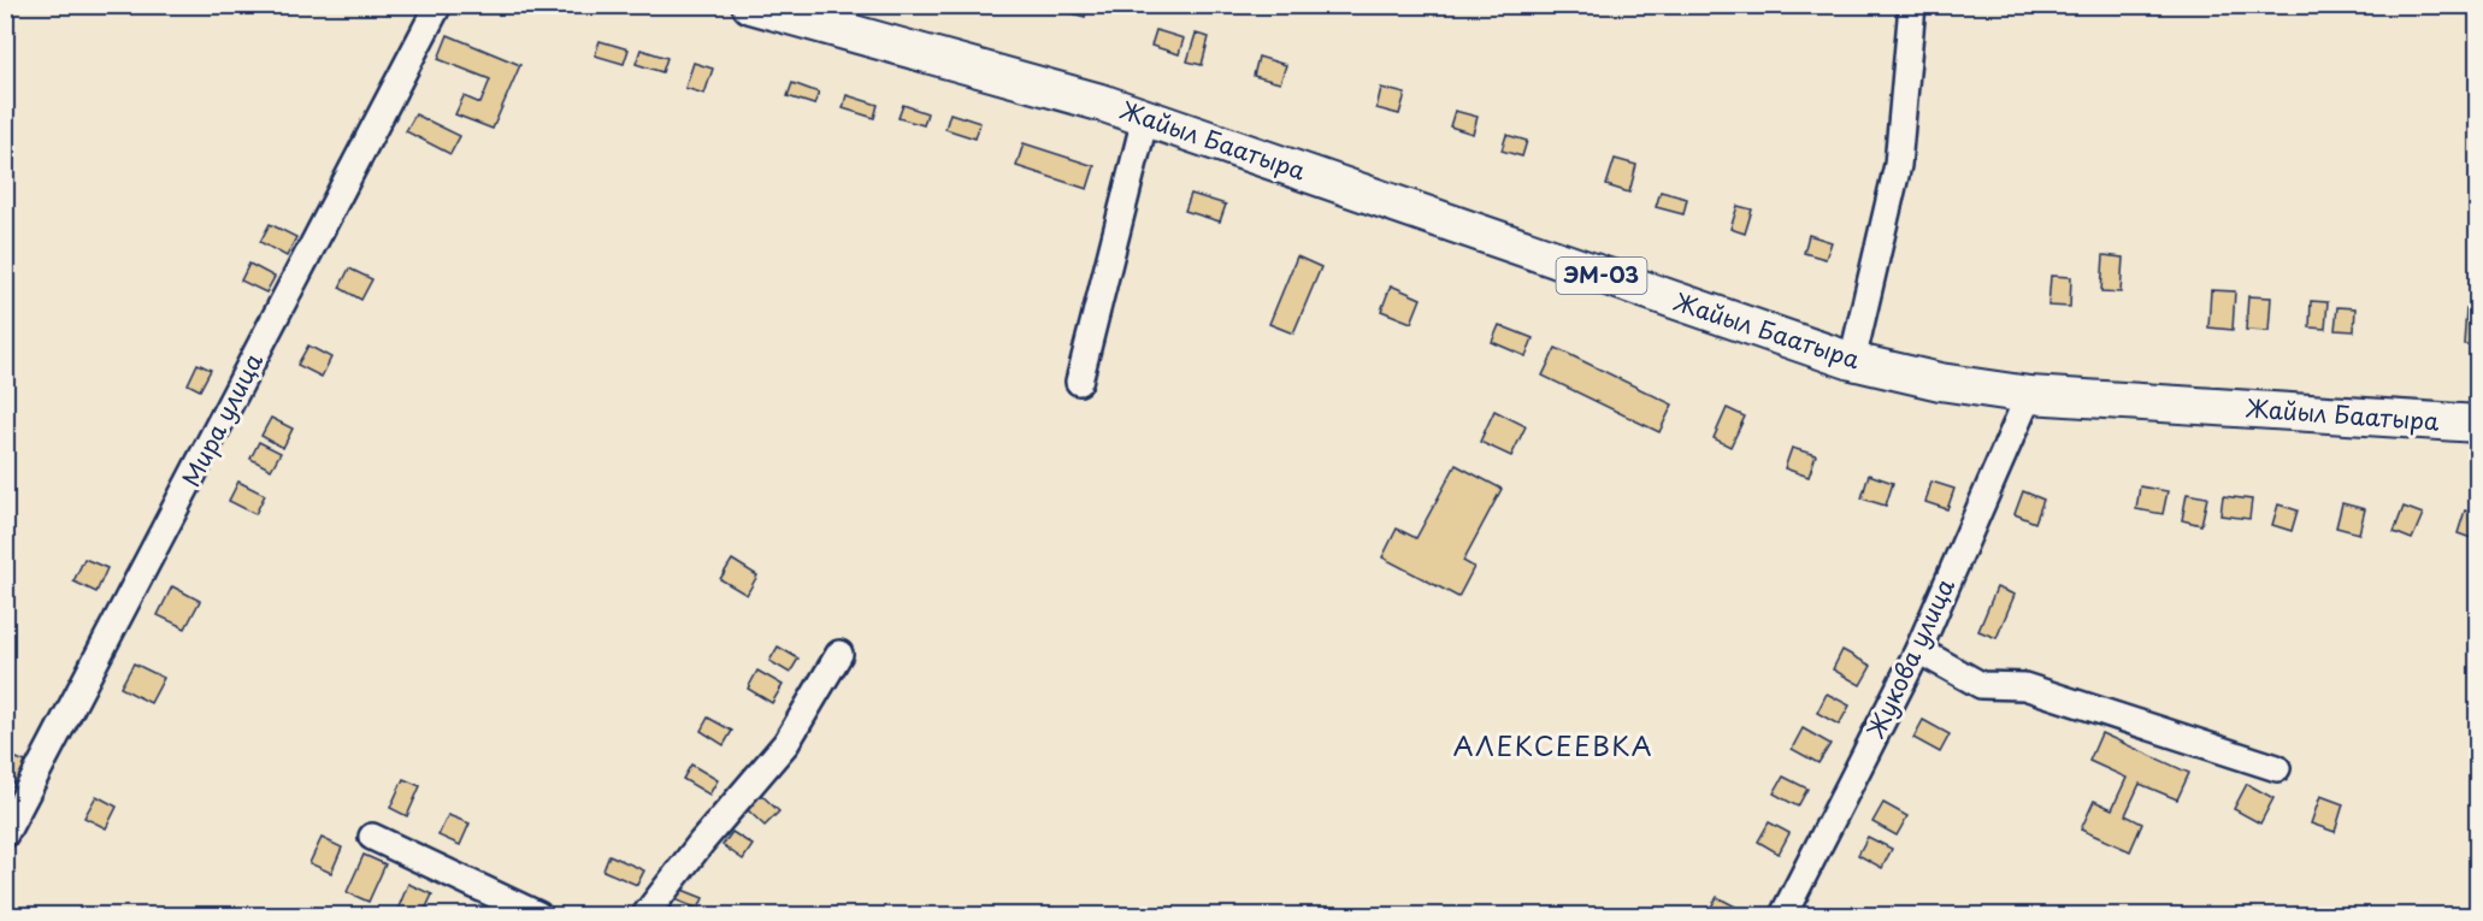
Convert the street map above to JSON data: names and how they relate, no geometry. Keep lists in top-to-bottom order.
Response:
{
  "streets": {
    "highway": ["Жайыл Баатыра", "ЭМ-03"],
    "street": ["Мира улица", "Жукова улица"]
  },
  "crossings": [
    ["Жайыл Баатыра", "Жукова улица"]
  ],
  "districts": ["АЛЕКСЕЕВКА"]
}
